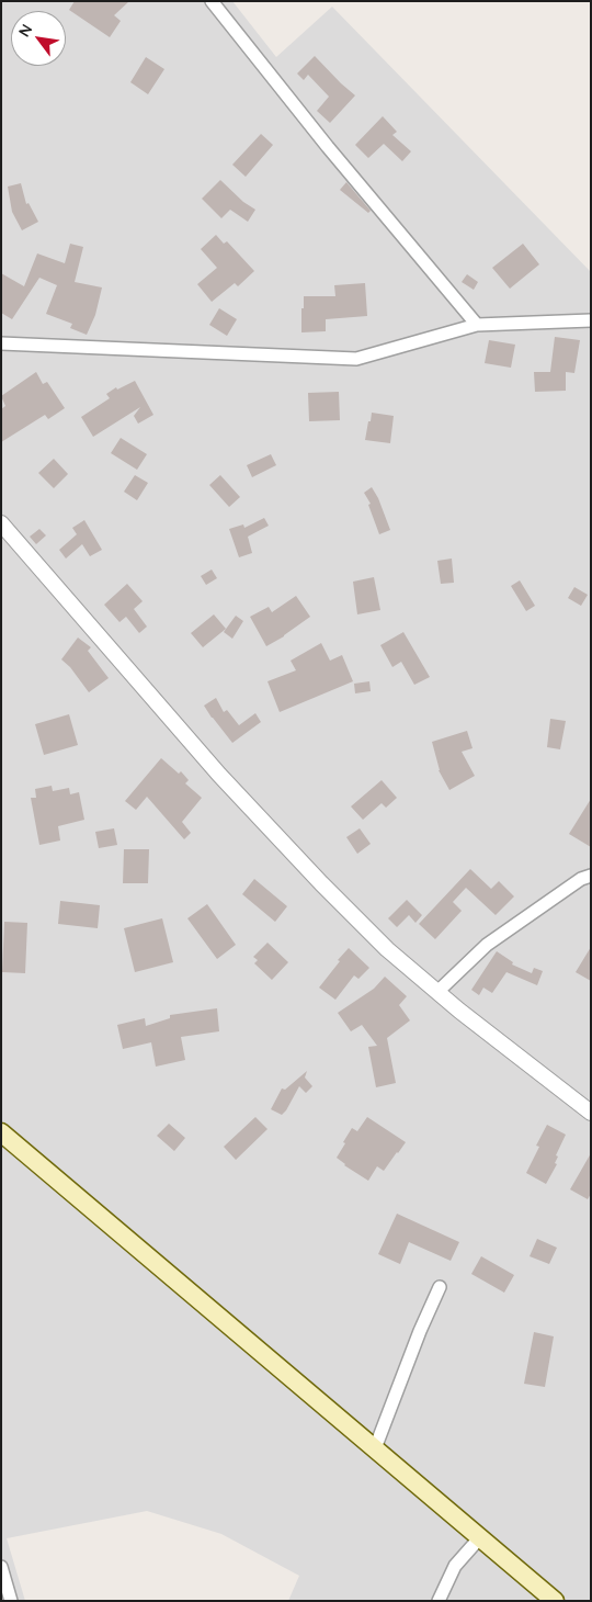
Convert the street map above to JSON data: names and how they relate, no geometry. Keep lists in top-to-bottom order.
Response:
{
  "north": "top left"
}
